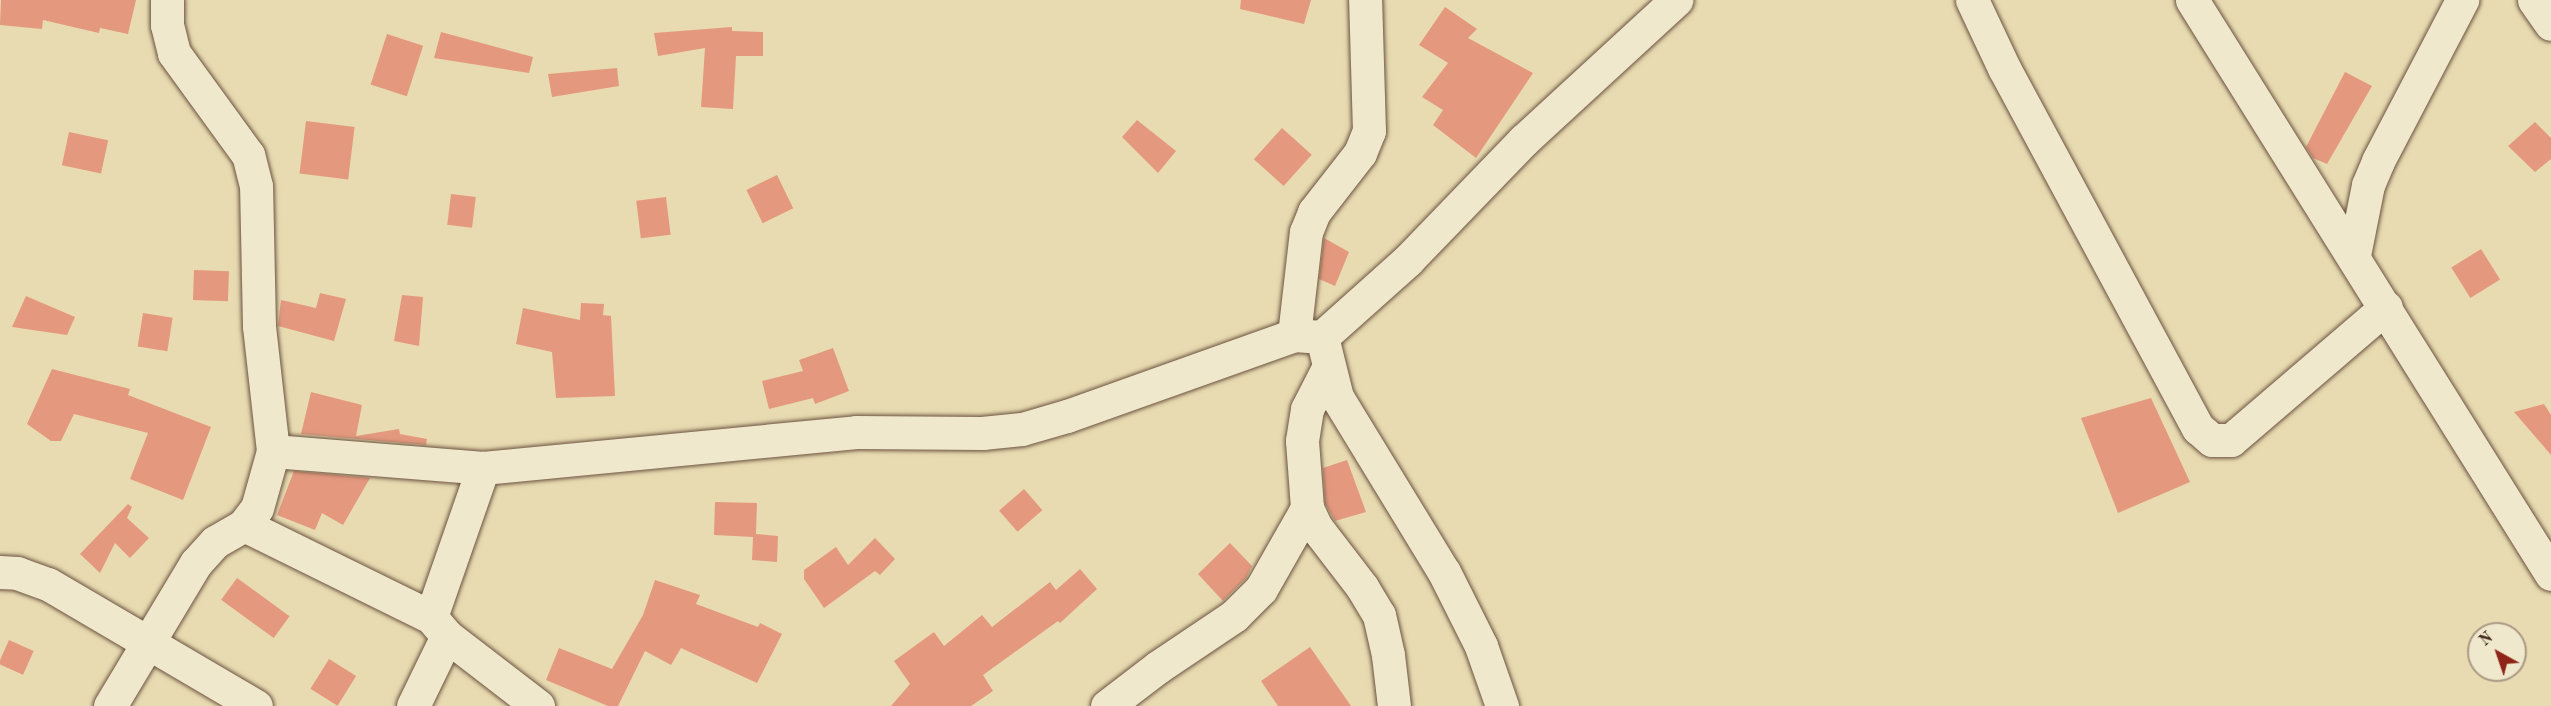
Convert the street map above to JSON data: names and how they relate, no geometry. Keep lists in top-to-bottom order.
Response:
{
  "north": "top left"
}
